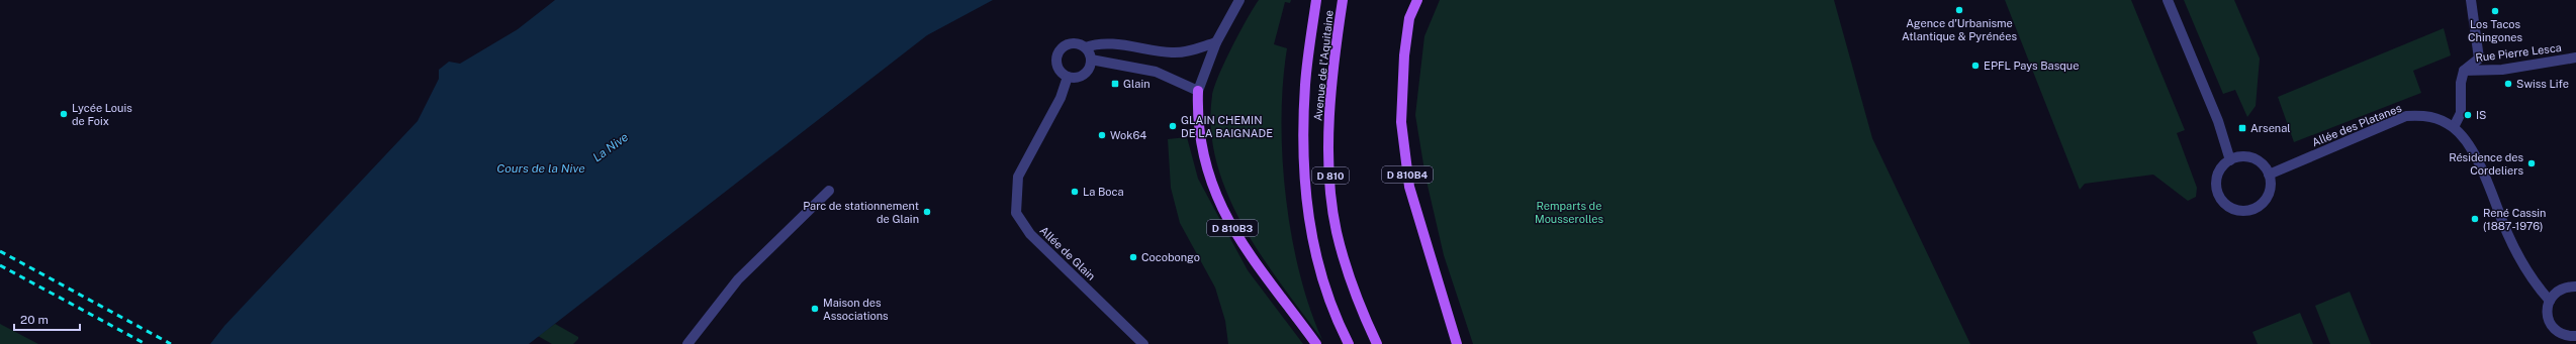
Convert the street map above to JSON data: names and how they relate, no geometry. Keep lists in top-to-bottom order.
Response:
{
  "streets": {
    "main road": [
      "Avenue de l'Aquitaine",
      "D 810B4",
      "D 810",
      "D 810B3"
    ],
    "street": ["Rue Pierre Lesca", "Allée des Platanes", "Allée de Glain"]
  },
  "water": ["La Nive", "Cours de la Nive"],
  "parks": ["Remparts de Mousserolles"],
  "places": {
    "other": [
      "Agence d'Urbanisme Atlantique & Pyrénées",
      "Los Tacos Chingones",
      "EPFL Pays Basque",
      "Swiss Life",
      "Lycée Louis de Foix",
      "IS",
      "GLAIN CHEMIN DE LA BAIGNADE",
      "Wok64",
      "Résidence des Cordeliers",
      "La Boca",
      "Parc de stationnement de Glain",
      "René Cassin (1887-1976)",
      "Cocobongo",
      "Maison des Associations"
    ],
    "transit": ["Glain", "Arsenal"]
  },
  "scale_bar": "20 m"
}
